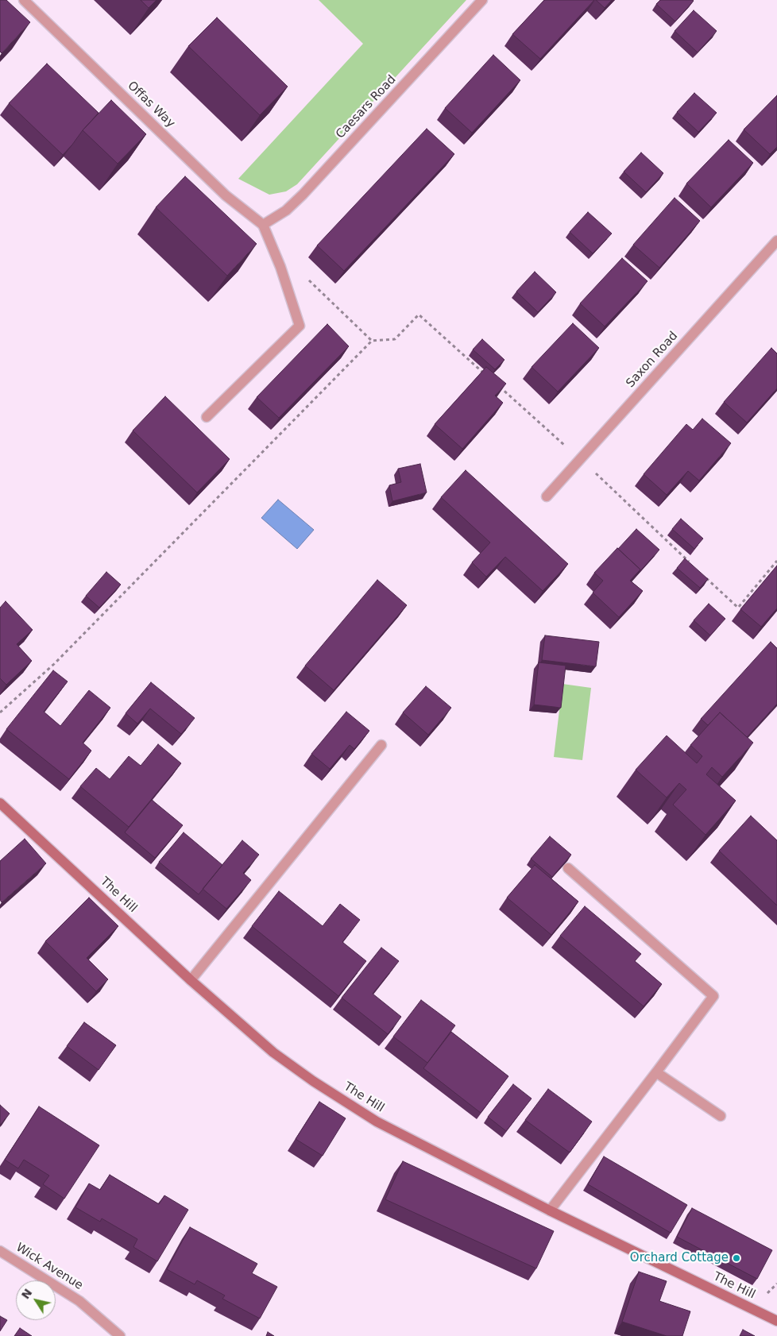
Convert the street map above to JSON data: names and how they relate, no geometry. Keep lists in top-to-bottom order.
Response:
{
  "streets": {
    "main road": ["The Hill"],
    "street": [
      "Offas Way",
      "Caesars Road",
      "Saxon Road",
      "Wick Avenue"
    ]
  },
  "crossings": [
    ["Offas Way", "Caesars Road"]
  ],
  "places": ["Orchard Cottage"],
  "north": "top left"
}
